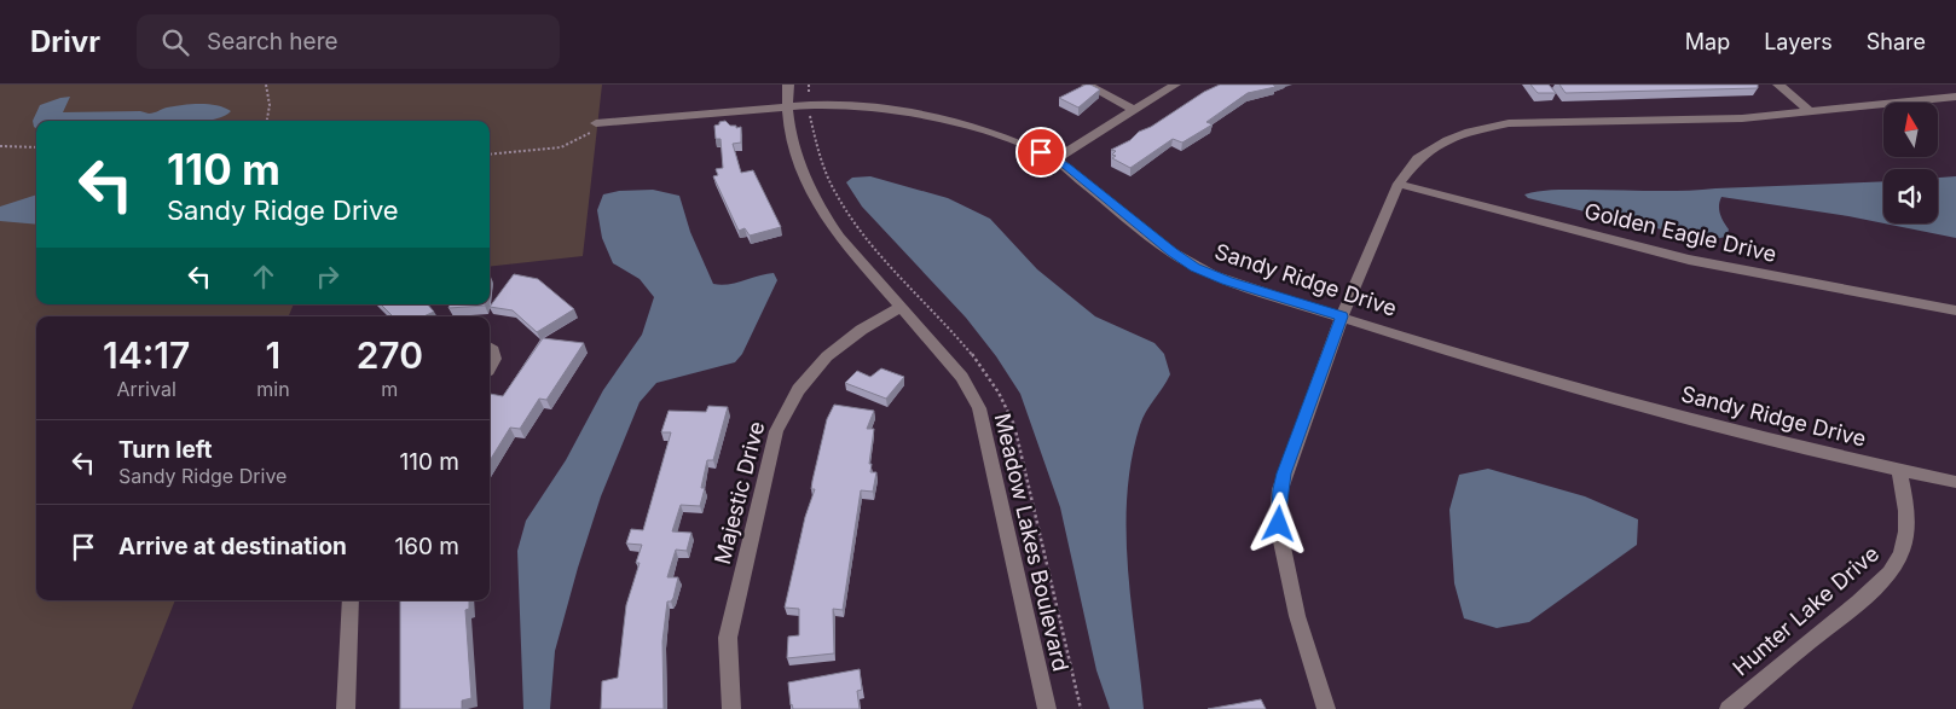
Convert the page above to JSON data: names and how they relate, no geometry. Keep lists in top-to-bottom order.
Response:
{
  "streets": {
    "street": [
      "Golden Eagle Drive",
      "Sandy Ridge Drive",
      "Majestic Drive",
      "Meadow Lakes Boulevard",
      "Hunter Lake Drive"
    ]
  },
  "crossings": [
    ["Sandy Ridge Drive", "Meadow Lakes Boulevard"],
    ["Sandy Ridge Drive", "Hunter Lake Drive"],
    ["Majestic Drive", "Meadow Lakes Boulevard"]
  ],
  "north": "top",
  "page": {
    "header": "Drivr",
    "search": "Search here",
    "nav": ["Map", "Layers", "Share"],
    "turn": ["110 m", "Sandy Ridge Drive"],
    "eta": [
      "14:17",
      "Arrival",
      "1",
      "min",
      "270",
      "m"
    ],
    "list": [
      {
        "name": "Turn left",
        "note": "Sandy Ridge Drive",
        "value": "110 m"
      },
      {
        "name": "Arrive at destination",
        "value": "160 m"
      }
    ]
  }
}
